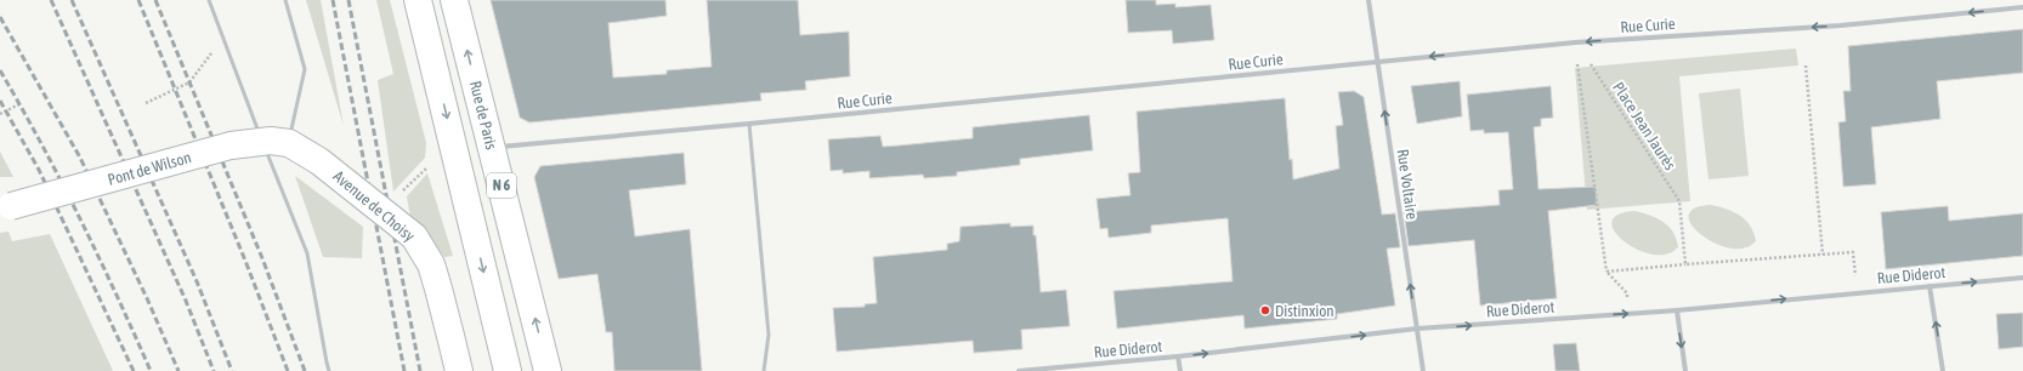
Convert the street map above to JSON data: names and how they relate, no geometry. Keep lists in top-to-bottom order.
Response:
{
  "streets": {
    "main road": [
      "Rue de Paris",
      "Pont de Wilson",
      "N 6",
      "Avenue de Choisy"
    ],
    "street": ["Rue Curie", "Rue Voltaire", "Rue Diderot"],
    "path": ["Place Jean Jaurès"]
  },
  "crossings": [
    ["Rue Curie", "Rue de Paris"],
    ["Rue Curie", "Rue Voltaire"],
    ["Pont de Wilson", "Avenue de Choisy"],
    ["Rue Voltaire", "Rue Diderot"]
  ],
  "one_way": ["Rue Curie", "Rue Voltaire", "Rue Diderot"],
  "places": ["Distinxion"]
}
